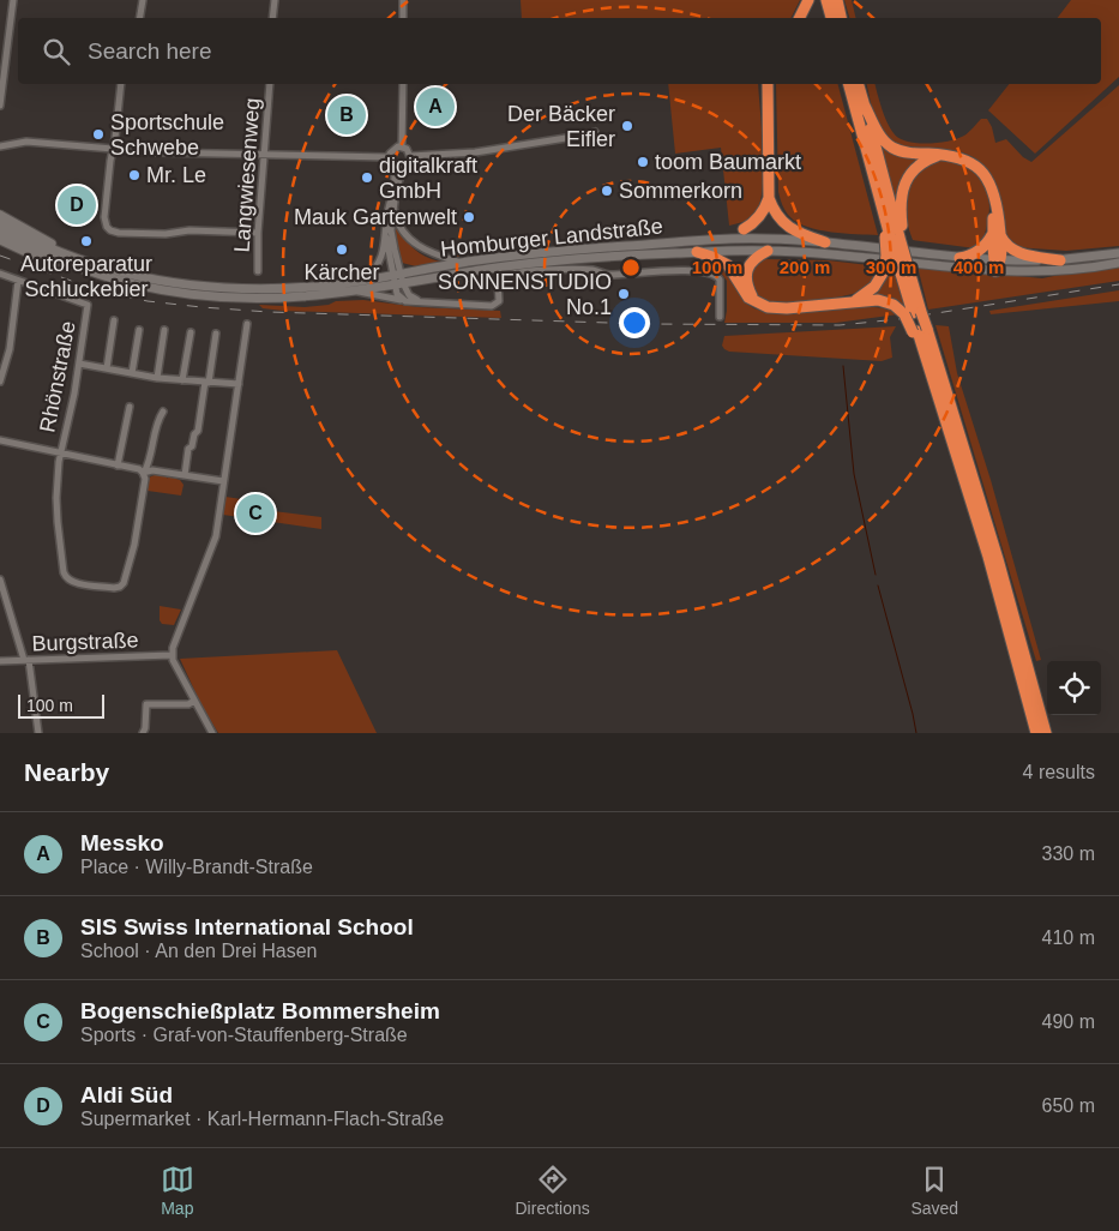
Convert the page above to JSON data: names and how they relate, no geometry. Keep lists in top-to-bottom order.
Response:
{
  "streets": {
    "main road": ["Homburger Landstraße"],
    "street": ["Langwiesenweg", "Rhönstraße", "Burgstraße"]
  },
  "places": [
    "Der Bäcker Eifler",
    "Sportschule Schwebe",
    "toom Baumarkt",
    "Mr. Le",
    "digitalkraft GmbH",
    "Sommerkorn",
    "Mauk Gartenwelt",
    "Autoreparatur Schluckebier",
    "Kärcher",
    "SONNENSTUDIO No.1"
  ],
  "scale_bar": "100 m",
  "page": {
    "search": "Search here",
    "pins": [
      "A",
      "B",
      "D",
      "C"
    ],
    "scale": "100 m",
    "heading": ["Nearby", "4 results"],
    "list": [
      {
        "mark": "A",
        "name": "Messko",
        "note": "Place · Willy-Brandt-Straße",
        "value": "330 m"
      },
      {
        "mark": "B",
        "name": "SIS Swiss International School",
        "note": "School · An den Drei Hasen",
        "value": "410 m"
      },
      {
        "mark": "C",
        "name": "Bogenschießplatz Bommersheim",
        "note": "Sports · Graf-von-Stauffenberg-Straße",
        "value": "490 m"
      },
      {
        "mark": "D",
        "name": "Aldi Süd",
        "note": "Supermarket · Karl-Hermann-Flach-Straße",
        "value": "650 m"
      }
    ],
    "nav": ["Map", "Directions", "Saved"]
  },
  "rings": [
    "100 m",
    "200 m",
    "300 m",
    "400 m"
  ]
}
